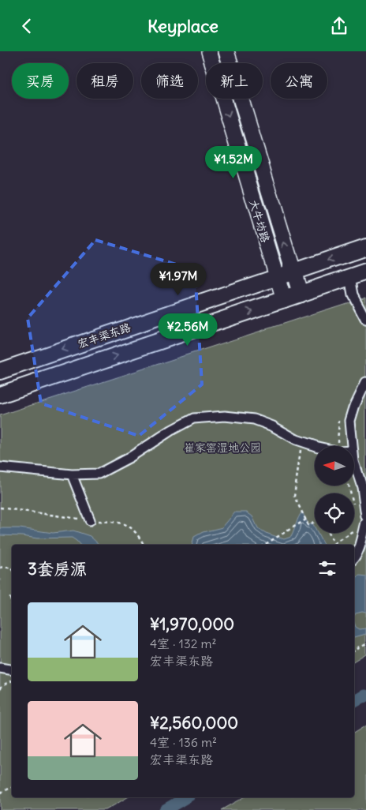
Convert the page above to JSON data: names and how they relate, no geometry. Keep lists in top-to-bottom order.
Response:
{
  "streets": {
    "main road": ["宏丰渠东路"],
    "street": ["大牛坊路"]
  },
  "crossings": [
    ["大牛坊路", "宏丰渠东路"]
  ],
  "parks": ["崔家窑湿地公园"],
  "north": "left",
  "page": {
    "header": "Keyplace",
    "chip": [
      "买房",
      "租房",
      "筛选",
      "新上",
      "公寓"
    ],
    "price": ["¥1.52M", "¥1.97M", "¥2.56M"],
    "heading": "3套房源",
    "list": [
      {
        "name": "¥1,970,000",
        "note": "4室 · 132 m² · 宏丰渠东路"
      },
      {
        "name": "¥2,560,000",
        "note": "4室 · 136 m² · 宏丰渠东路"
      }
    ]
  }
}
